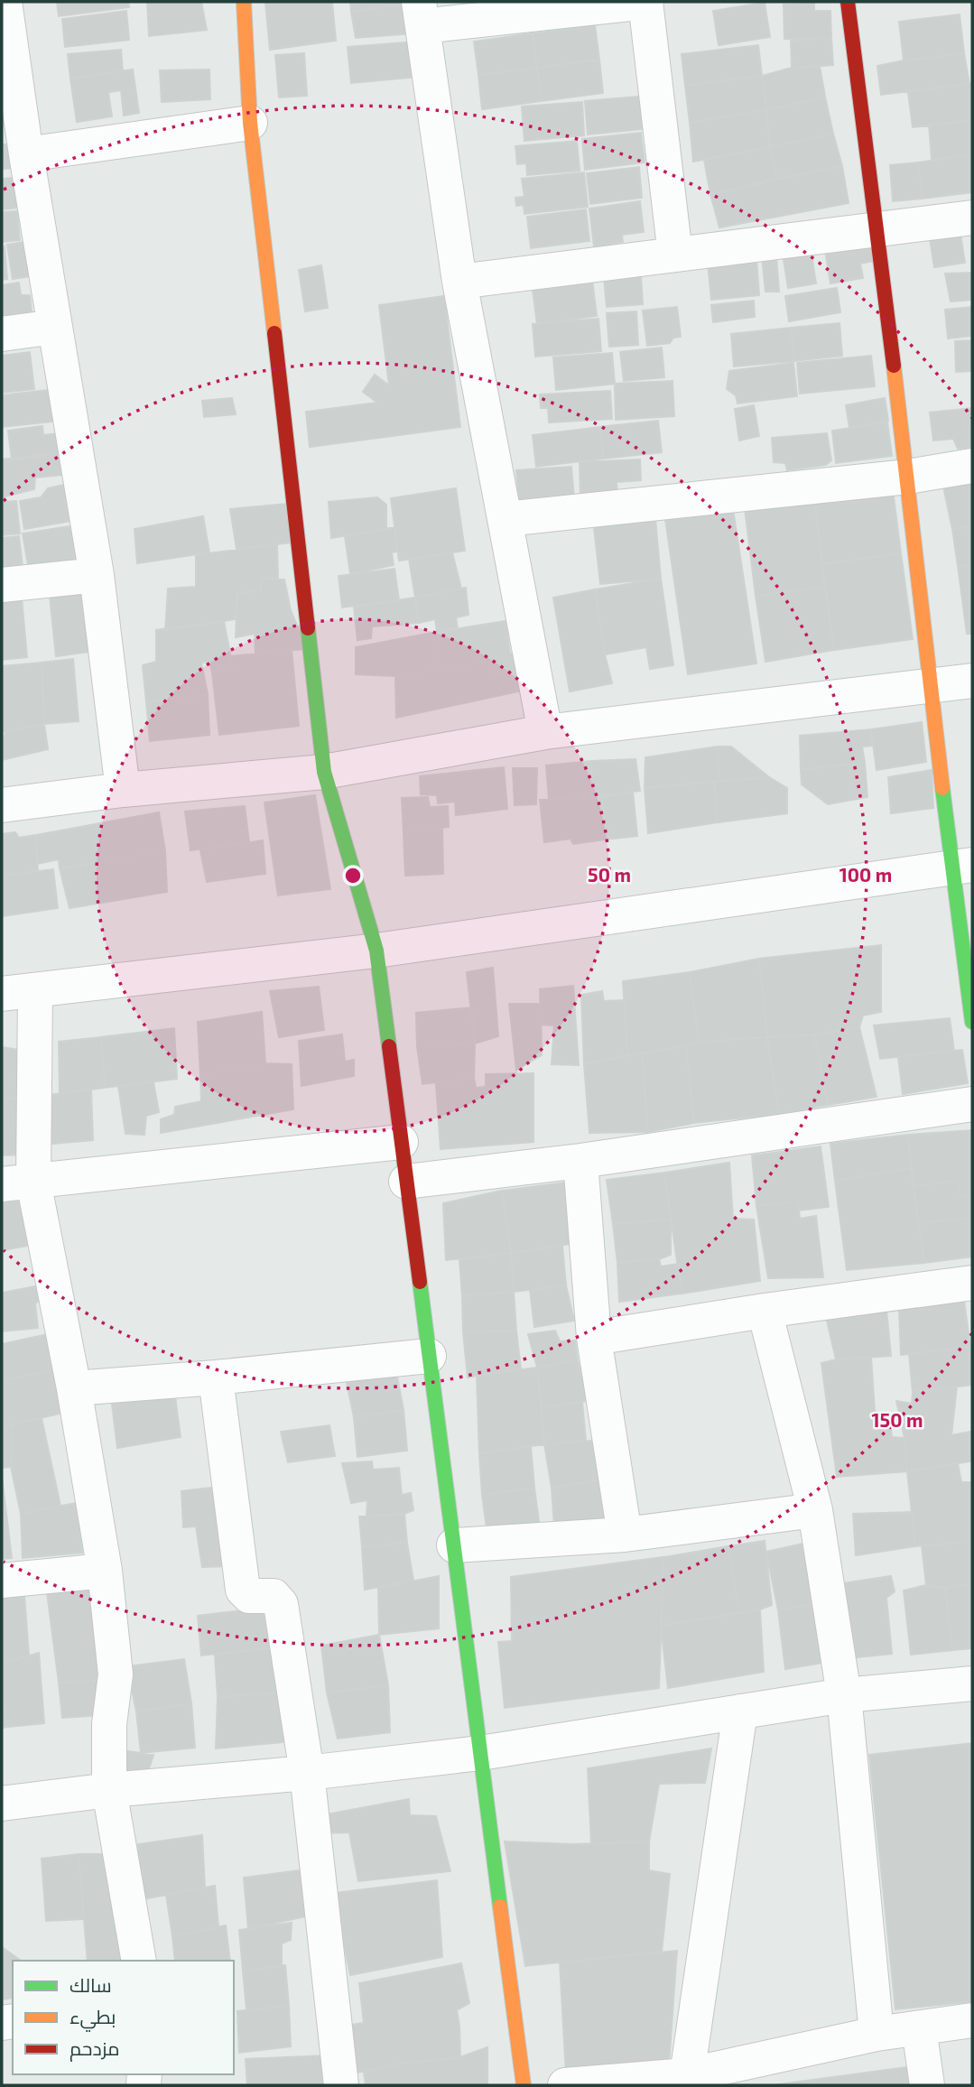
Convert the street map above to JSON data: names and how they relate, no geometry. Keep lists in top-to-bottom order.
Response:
{
  "legend": ["سالك", "بطيء", "مزدحم"],
  "rings": ["50 m", "100 m", "150 m"]
}
